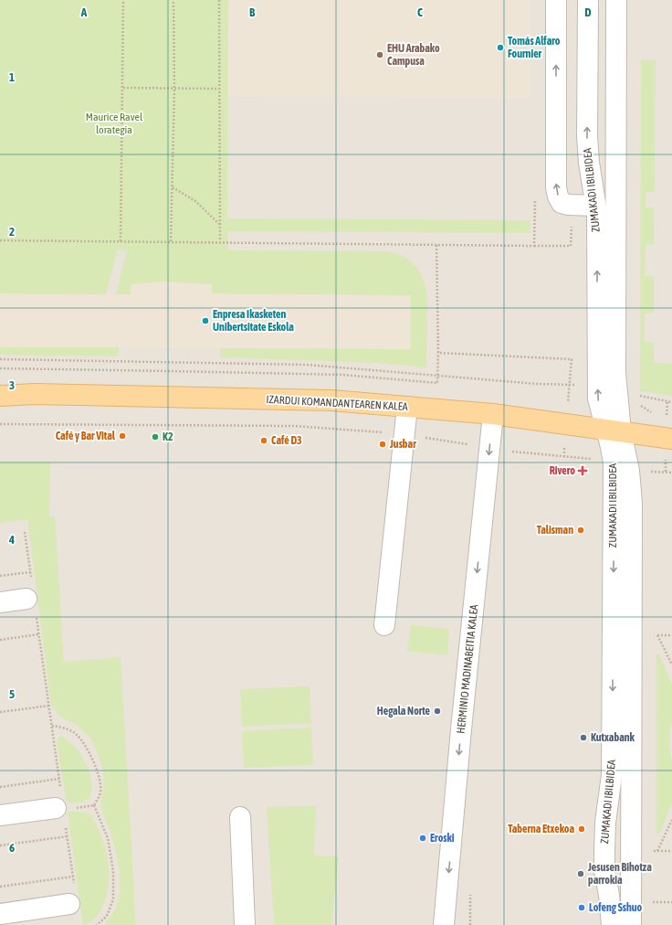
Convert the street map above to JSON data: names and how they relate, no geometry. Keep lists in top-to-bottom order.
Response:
{
  "streets": {
    "main road": ["IZARDUI KOMANDANTEAREN KALEA"],
    "street": ["ZUMAKADI IBILBIDEA", "HERMINIO MADINABEITIA KALEA"]
  },
  "crossings": [
    ["ZUMAKADI IBILBIDEA", "IZARDUI KOMANDANTEAREN KALEA"],
    ["IZARDUI KOMANDANTEAREN KALEA", "HERMINIO MADINABEITIA KALEA"]
  ],
  "parks": ["Maurice Ravel lorategia"],
  "places": {
    "other": [
      "Tomás Alfaro Fournier",
      "EHU Arabako Campusa",
      "Enpresa Ikasketen Unibertsitate Eskola",
      "Café y Bar Vital",
      "K2",
      "Café D3",
      "Jusbar",
      "Talisman",
      "Hegala Norte",
      "Kutxabank",
      "Taberna Etxekoa",
      "Eroski",
      "Jesusen Bihotza parrokia",
      "Lofeng Sshuo"
    ],
    "health": ["Rivero"]
  },
  "grid": {
    "columns": [
      "A",
      "B",
      "C",
      "D"
    ],
    "rows": [
      "1",
      "2",
      "3",
      "4",
      "5",
      "6"
    ]
  }
}
